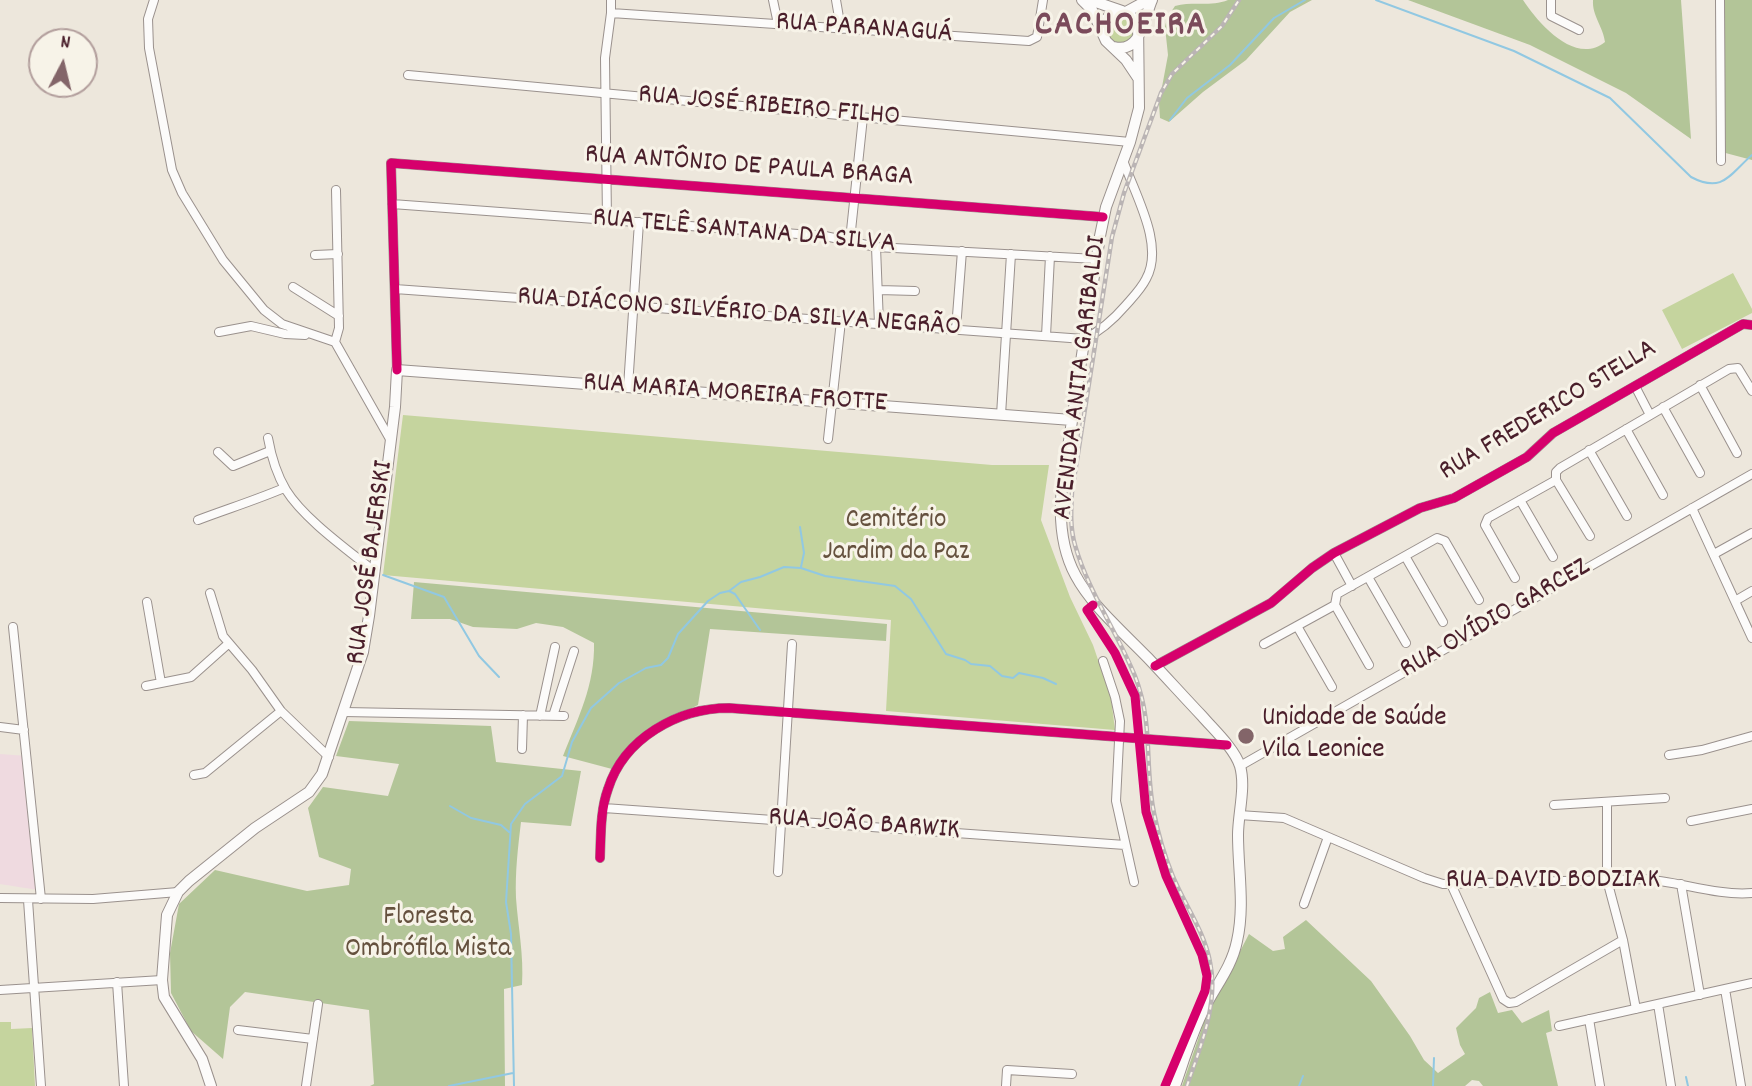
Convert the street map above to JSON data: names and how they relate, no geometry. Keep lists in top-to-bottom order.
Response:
{
  "streets": {
    "main road": ["AVENIDA ANITA GARIBALDI", "RUA MARIA MOREIRA FROTTE", "RUA JOSÉ BAJERSKI"],
    "street": [
      "RUA PARANAGUÁ",
      "RUA JOSÉ RIBEIRO FILHO",
      "RUA ANTÔNIO DE PAULA BRAGA",
      "RUA TELÊ SANTANA DA SILVA",
      "RUA DIÁCONO SILVÉRIO DA SILVA NEGRÃO",
      "RUA FREDERICO STELLA",
      "RUA OVÍDIO GARCEZ",
      "RUA JOÃO BARWIK",
      "RUA DAVID BODZIAK"
    ]
  },
  "crossings": [
    ["RUA JOSÉ RIBEIRO FILHO", "AVENIDA ANITA GARIBALDI"],
    ["RUA ANTÔNIO DE PAULA BRAGA", "RUA TELÊ SANTANA DA SILVA"],
    ["RUA ANTÔNIO DE PAULA BRAGA", "AVENIDA ANITA GARIBALDI"],
    ["RUA TELÊ SANTANA DA SILVA", "AVENIDA ANITA GARIBALDI"],
    ["RUA DIÁCONO SILVÉRIO DA SILVA NEGRÃO", "AVENIDA ANITA GARIBALDI"],
    ["AVENIDA ANITA GARIBALDI", "RUA MARIA MOREIRA FROTTE"],
    ["AVENIDA ANITA GARIBALDI", "RUA FREDERICO STELLA"],
    ["AVENIDA ANITA GARIBALDI", "RUA OVÍDIO GARCEZ"]
  ],
  "districts": ["CACHOEIRA"],
  "parks": ["Cemitério Jardim da Paz", "Floresta Ombrófila Mista"],
  "places": ["Unidade de Saúde Vila Leonice"],
  "north": "top"
}
